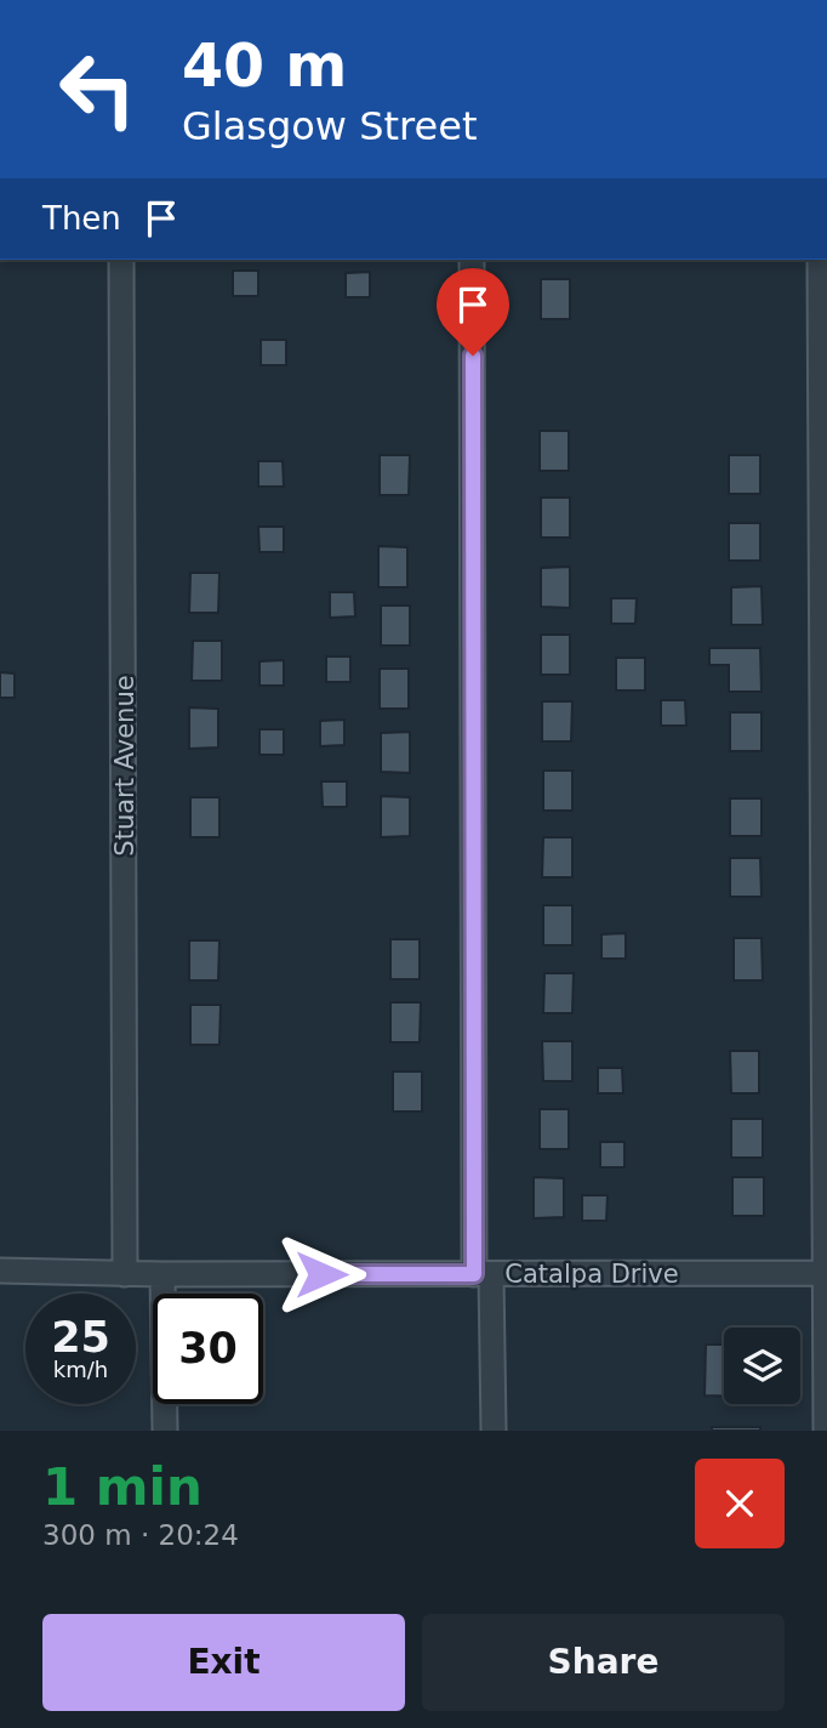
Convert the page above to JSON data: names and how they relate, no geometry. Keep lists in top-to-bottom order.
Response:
{
  "streets": {
    "street": ["Stuart Avenue", "Catalpa Drive"]
  },
  "crossings": [
    ["Stuart Avenue", "Catalpa Drive"]
  ],
  "page": {
    "turn": ["40 m", "Glasgow Street"],
    "then": "Then",
    "speed": "25 km/h",
    "limit": "30",
    "heading": ["1 min", "300 m · 20:24"],
    "buttons": ["Exit", "Share"]
  }
}
